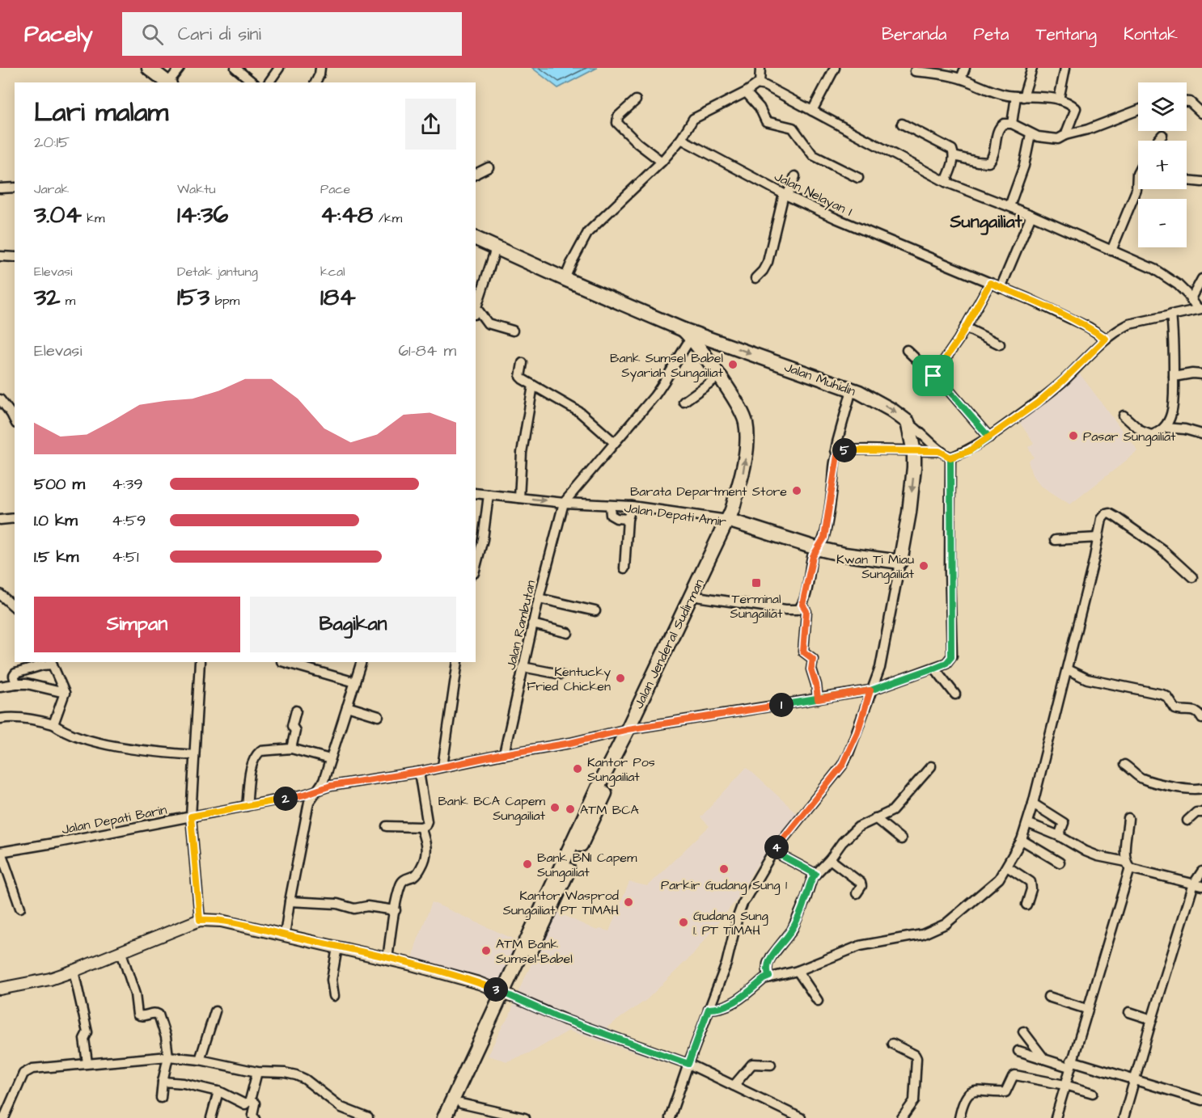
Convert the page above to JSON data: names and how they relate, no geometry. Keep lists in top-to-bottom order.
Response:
{
  "streets": {
    "highway": ["Jalan Muhidin", "Jalan Depati Amir", "Jalan Jenderal Sudirman"],
    "street": ["Jalan Nelayan I", "Jalan Rambutan", "Jalan Depati Barin"]
  },
  "crossings": [
    ["Jalan Muhidin", "Jalan Jenderal Sudirman"],
    ["Jalan Depati Amir", "Jalan Rambutan"],
    ["Jalan Depati Amir", "Jalan Jenderal Sudirman"],
    ["Jalan Rambutan", "Jalan Depati Barin"],
    ["Jalan Jenderal Sudirman", "Jalan Depati Barin"]
  ],
  "one_way": ["Jalan Muhidin"],
  "districts": ["Sungailiat"],
  "places": {
    "other": [
      "Bank Sumsel Babel Syariah Sungailiat",
      "Pasar Sungailiat",
      "Barata Department Store",
      "Kwan Ti Miau Sungailiat",
      "Kentucky Fried Chicken",
      "Kantor Pos Sungailiat",
      "Bank BCA Capem Sungailiat",
      "ATM BCA",
      "Bank BNI Capem Sungailiat",
      "Parkir Gudang Sung 1",
      "Kantor Wasprod Sungailiat PT TIMAH",
      "Gudang Sung 1. PT TIMAH",
      "ATM Bank Sumsel-Babel"
    ],
    "transit": ["Terminal Sungailiat"]
  },
  "page": {
    "header": "Pacely",
    "search": "Cari di sini",
    "nav": [
      "Beranda",
      "Peta",
      "Tentang",
      "Kontak"
    ],
    "map_buttons": ["+", "−"],
    "heading": ["Lari malam", "20:15"],
    "stats": [
      ["Jarak", "3.04 km"],
      ["Waktu", "14:36"],
      ["Pace", "4:48 /km"],
      ["Elevasi", "32 m"],
      ["Detak jantung", "153 bpm"],
      ["kcal", "184"]
    ],
    "chart": ["Elevasi", "61–84 m"],
    "pins": [
      "5",
      "1",
      "2",
      "4",
      "3"
    ],
    "list": [
      {
        "name": "500 m",
        "note": "4:39"
      },
      {
        "name": "1.0 km",
        "note": "4:59"
      },
      {
        "name": "1.5 km",
        "note": "4:51"
      }
    ],
    "buttons": ["Simpan", "Bagikan"]
  }
}
